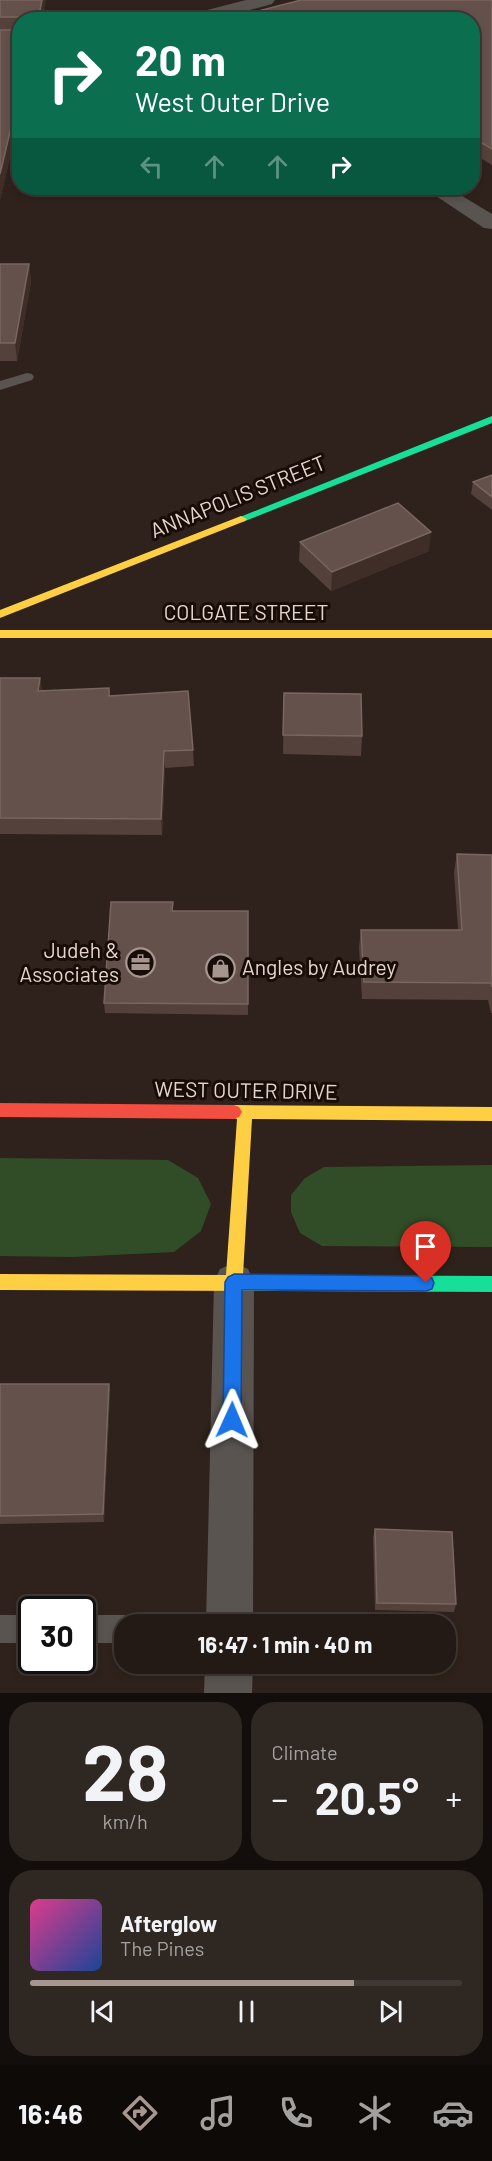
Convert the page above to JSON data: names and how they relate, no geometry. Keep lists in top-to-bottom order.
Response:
{
  "streets": {
    "street": ["ANNAPOLIS STREET", "COLGATE STREET", "WEST OUTER DRIVE"]
  },
  "places": {
    "office": ["Judeh & Associates"],
    "shop": ["Angles by Audrey"]
  },
  "page": {
    "turn": ["20 m", "West Outer Drive"],
    "limit": "30",
    "trip": "16:47 · 1 min · 40 m",
    "tile": [
      ["28", "km/h"],
      "Climate"
    ],
    "heat": ["−", "20.5°", "+"],
    "song": ["Afterglow", "The Pines"],
    "tabs": "16:46"
  }
}
